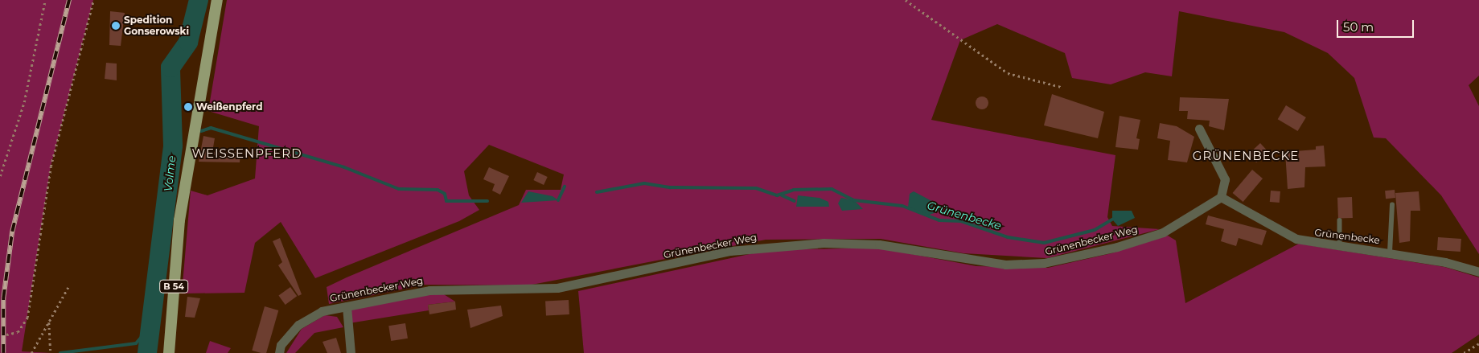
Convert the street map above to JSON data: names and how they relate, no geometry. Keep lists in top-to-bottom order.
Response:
{
  "streets": {
    "main road": ["B 54"],
    "street": ["Grünenbecke", "Grünenbecker Weg"]
  },
  "crossings": [
    ["Grünenbecke", "Grünenbecker Weg"]
  ],
  "districts": ["WEISSENPFERD", "GRÜNENBECKE"],
  "water": ["Volme", "Grünenbecke"],
  "places": ["Spedition Gonserowski", "Weißenpferd"],
  "scale_bar": "50 m"
}
